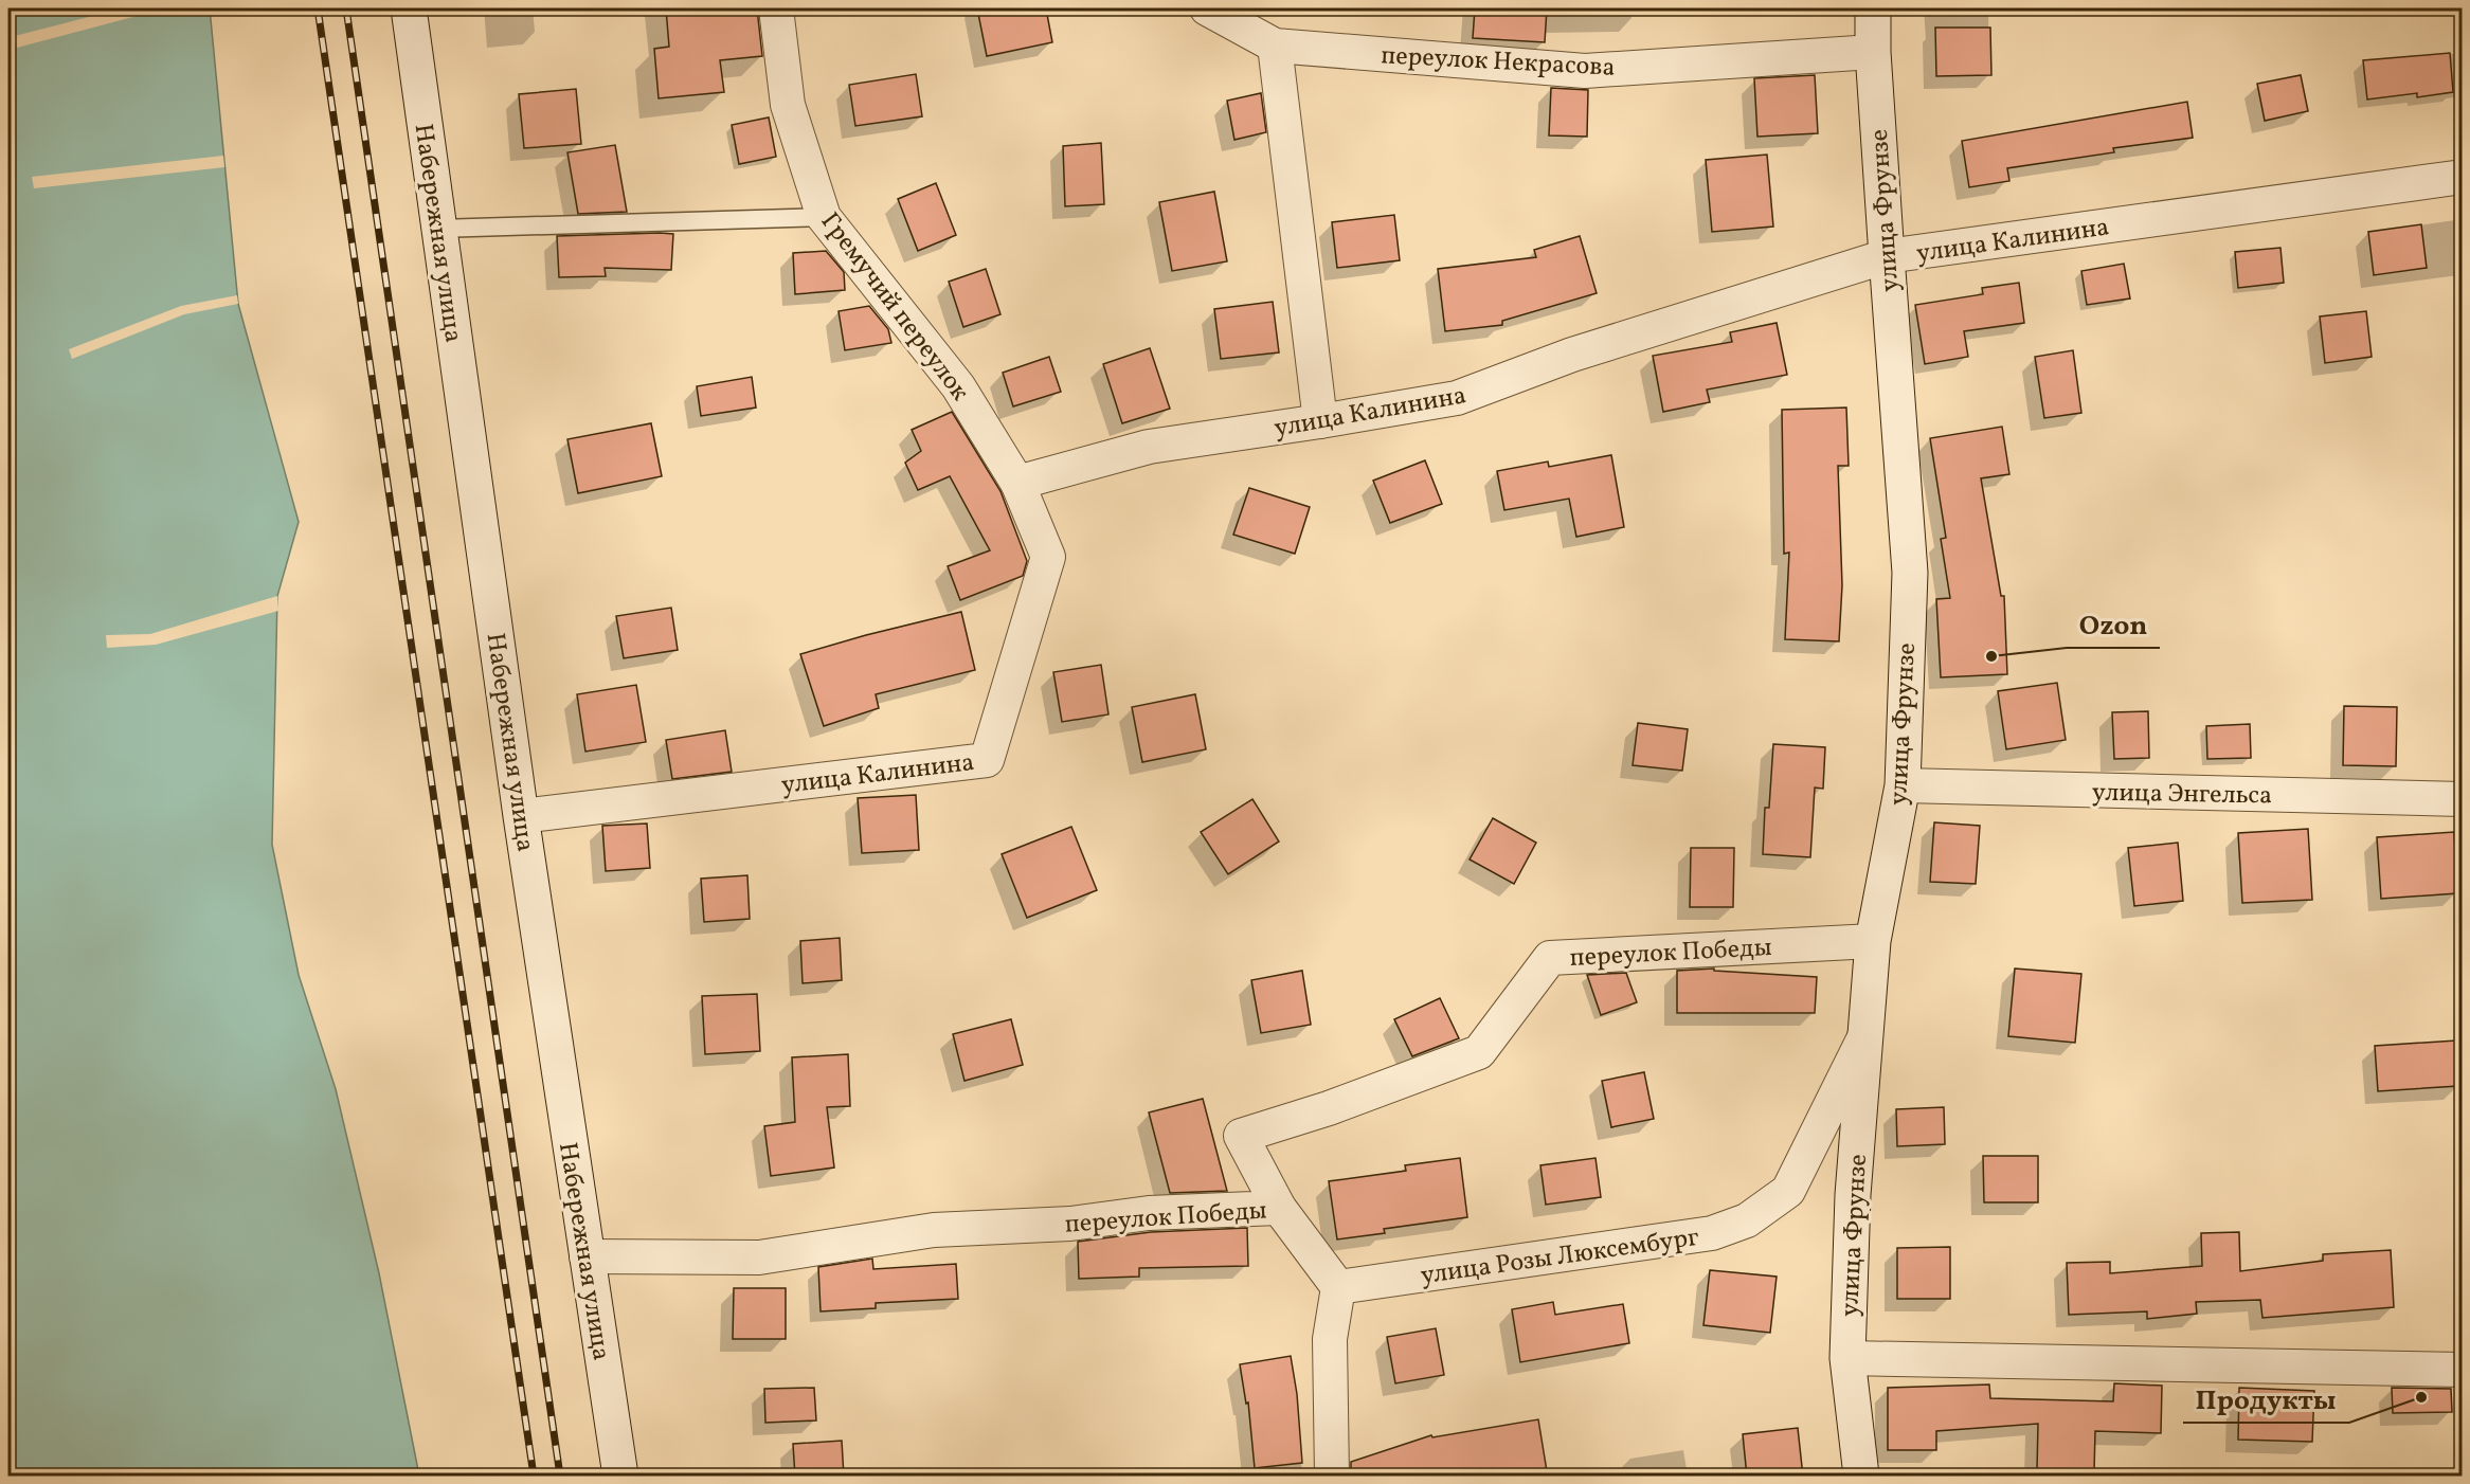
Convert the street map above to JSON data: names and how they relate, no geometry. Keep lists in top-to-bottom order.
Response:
{
  "streets": {
    "street": [
      "переулок Некрасова",
      "улица Фрунзе",
      "Набережная улица",
      "улица Калинина",
      "Гремучий переулок",
      "улица Энгельса",
      "переулок Победы",
      "улица Розы Люксембург"
    ]
  },
  "crossings": [
    ["переулок Некрасова", "улица Фрунзе"],
    ["улица Фрунзе", "улица Калинина"],
    ["улица Фрунзе", "улица Энгельса"],
    ["улица Фрунзе", "переулок Победы"],
    ["улица Фрунзе", "улица Розы Люксембург"],
    ["Набережная улица", "улица Калинина"],
    ["Набережная улица", "переулок Победы"],
    ["улица Калинина", "Гремучий переулок"]
  ],
  "places": ["Ozon", "Продукты"]
}
